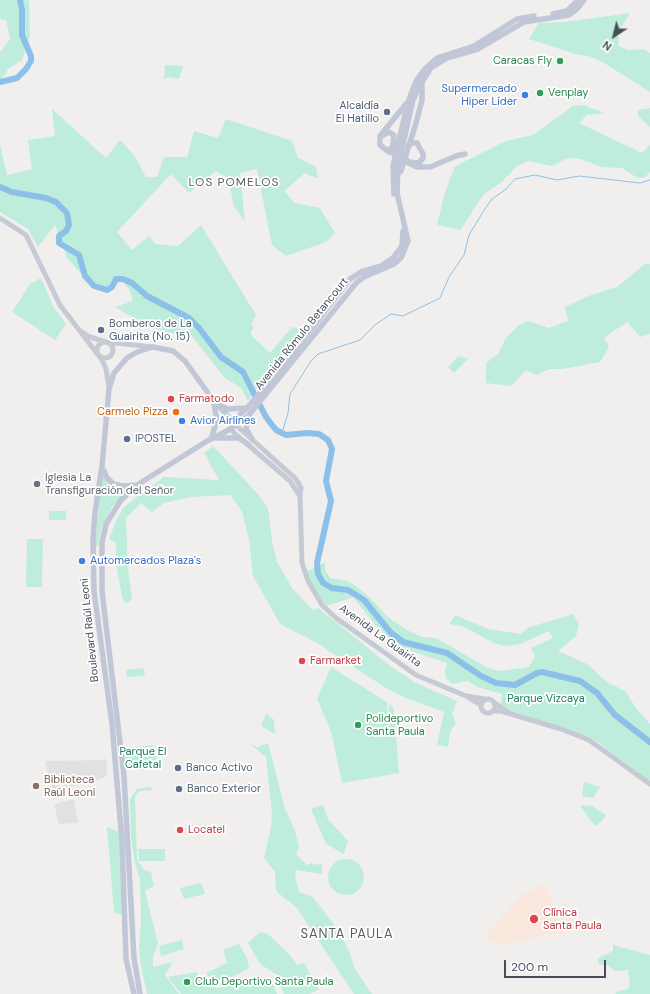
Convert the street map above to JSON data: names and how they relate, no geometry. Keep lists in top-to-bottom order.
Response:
{
  "streets": {
    "main road": ["Avenida Rómulo Betancourt", "Boulevard Raúl Leoni", "Avenida La Guairita"]
  },
  "crossings": [
    ["Avenida Rómulo Betancourt", "Boulevard Raúl Leoni"],
    ["Avenida Rómulo Betancourt", "Avenida La Guairita"],
    ["Boulevard Raúl Leoni", "Avenida La Guairita"]
  ],
  "districts": ["LOS POMELOS", "SANTA PAULA"],
  "parks": ["Parque Vizcaya", "Parque El Cafetal"],
  "places": [
    "Caracas Fly",
    "Venplay",
    "Supermercado Hiper Líder",
    "Alcaldía El Hatillo",
    "Bomberos de La Guairita (No. 15)",
    "Farmatodo",
    "Carmelo Pizza",
    "Avior Airlines",
    "IPOSTEL",
    "Iglesia La Transfiguración del Señor",
    "Automercados Plaza's",
    "Farmarket",
    "Polideportivo Santa Paula",
    "Banco Activo",
    "Biblioteca Raúl Leoni",
    "Banco Exterior",
    "Locatel",
    "Clínica Santa Paula",
    "Club Deportivo Santa Paula"
  ],
  "scale_bar": "200 m",
  "north": "bottom left"
}
